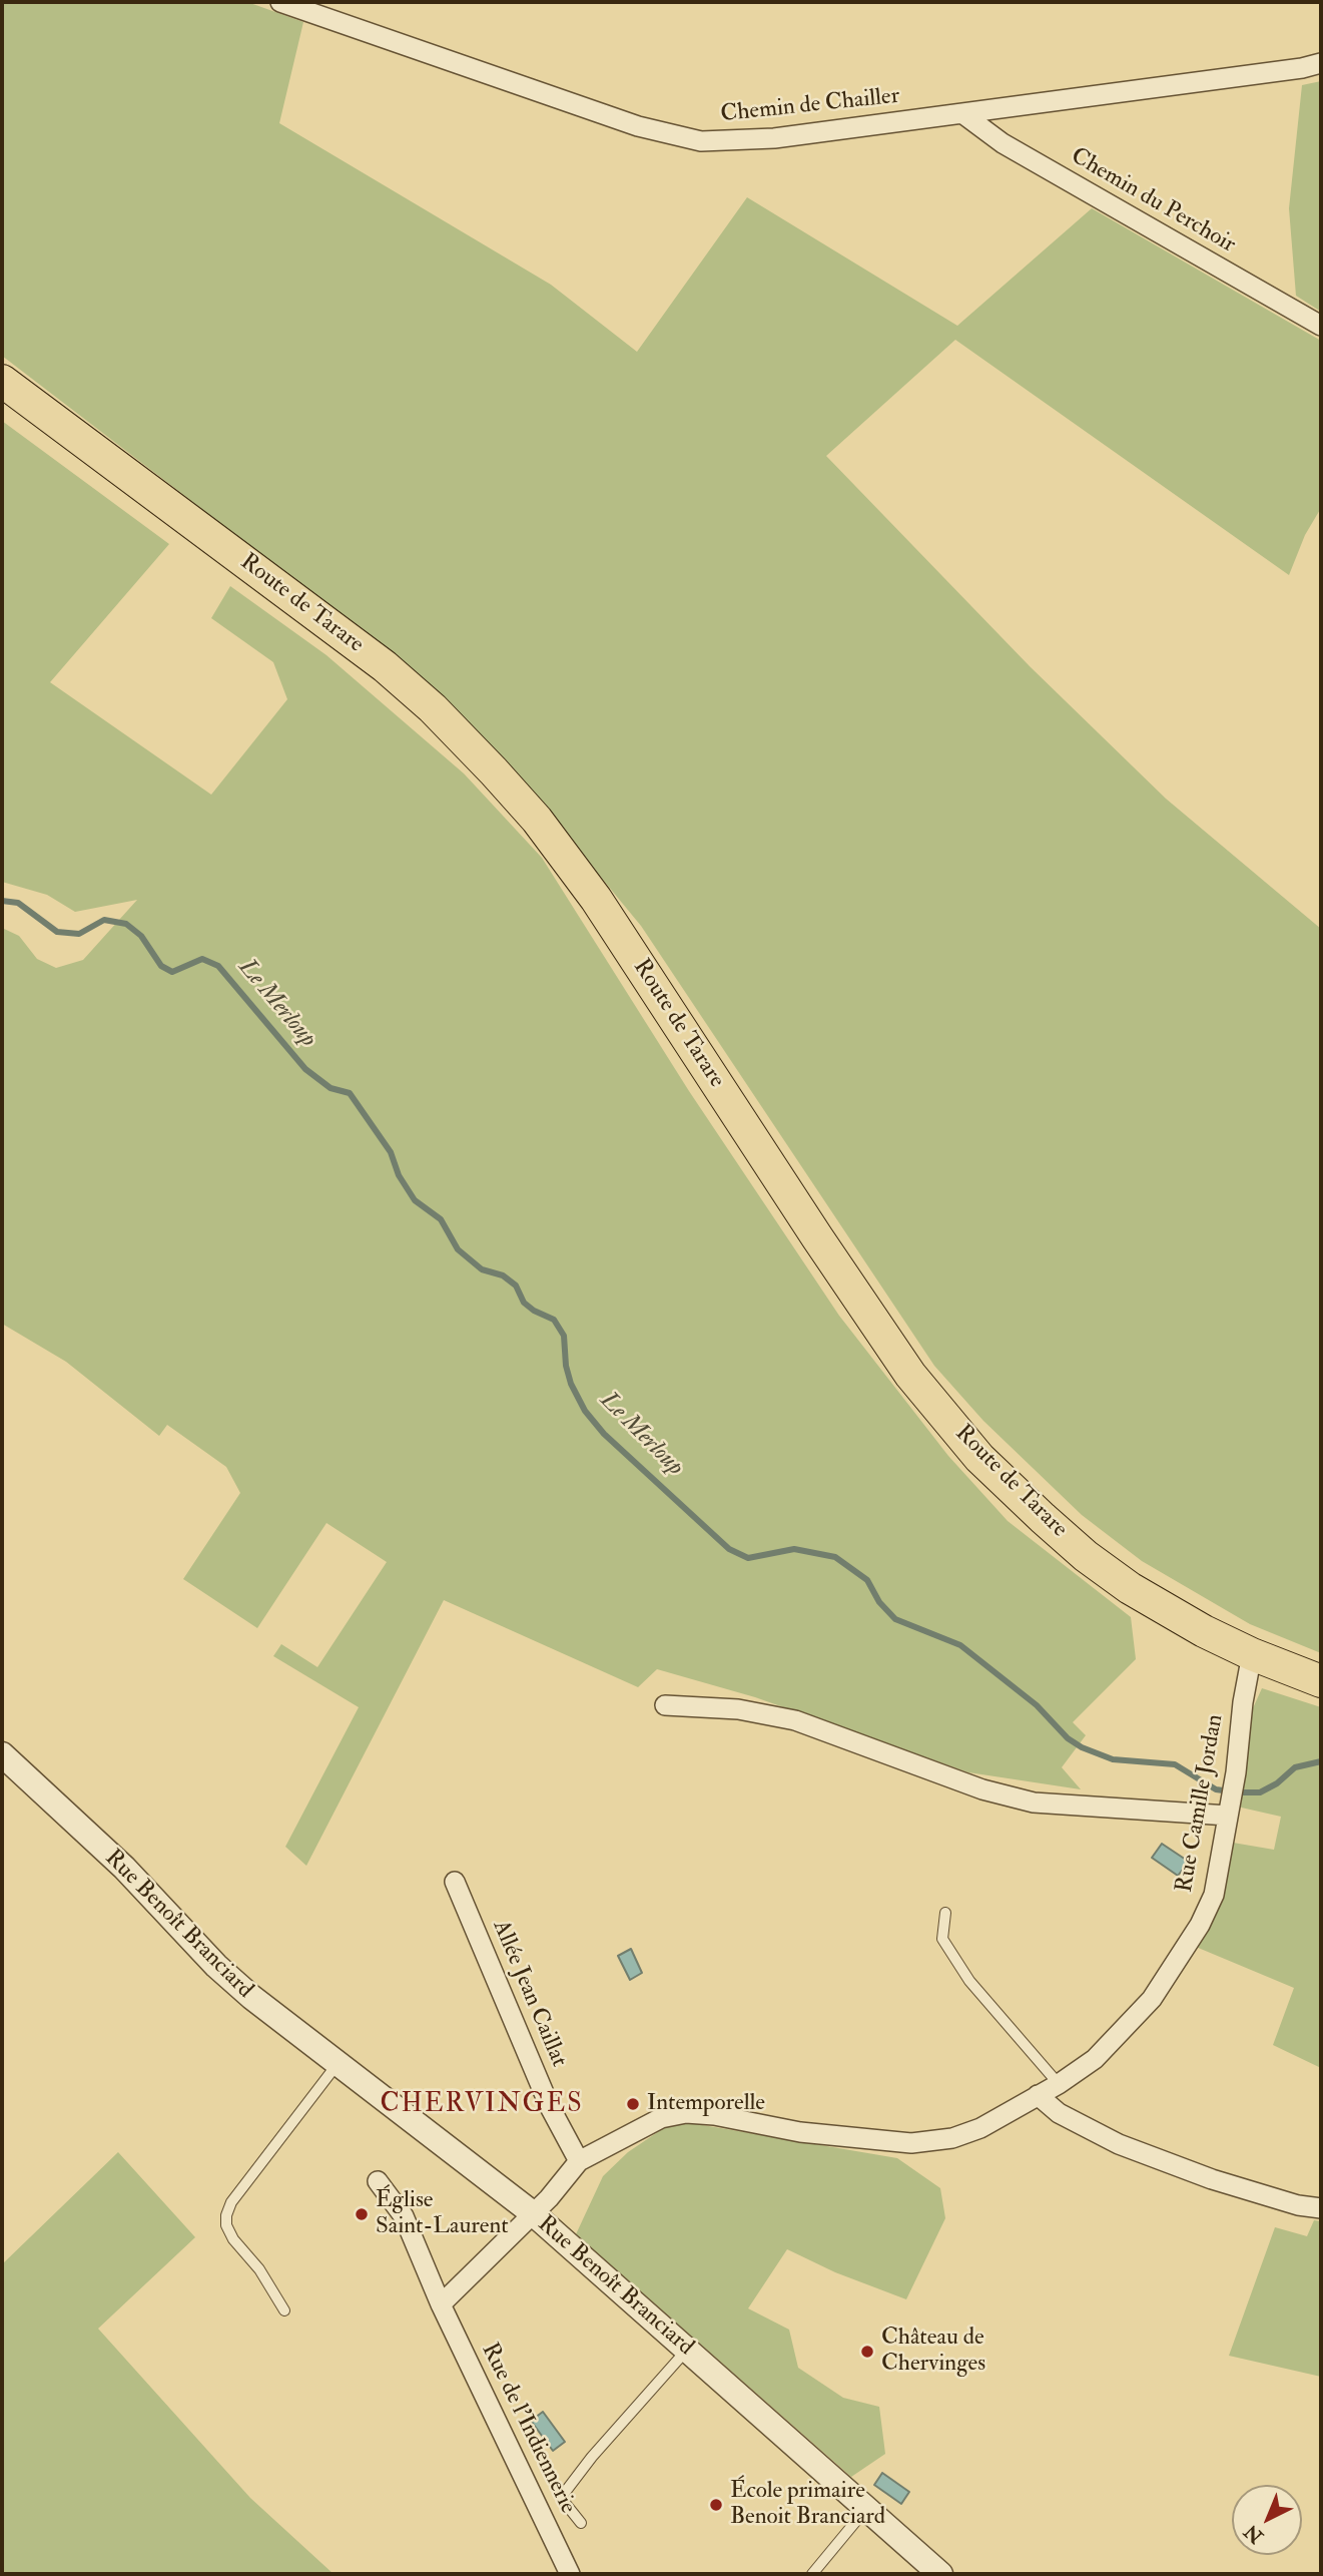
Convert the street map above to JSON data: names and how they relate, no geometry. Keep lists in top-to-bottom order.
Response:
{
  "streets": {
    "main road": ["Route de Tarare"],
    "street": [
      "Chemin de Chailler",
      "Chemin du Perchoir",
      "Rue Camille Jordan",
      "Rue Benoît Branciard",
      "Allée Jean Caillat",
      "Rue de l'Indiennerie"
    ]
  },
  "crossings": [
    ["Chemin de Chailler", "Chemin du Perchoir"],
    ["Route de Tarare", "Rue Camille Jordan"],
    ["Rue Camille Jordan", "Rue Benoît Branciard"],
    ["Rue Camille Jordan", "Allée Jean Caillat"]
  ],
  "districts": ["CHERVINGES"],
  "water": ["Le Merloup"],
  "places": [
    "Intemporelle",
    "Église Saint-Laurent",
    "Château de Chervinges",
    "École primaire Benoit Branciard"
  ],
  "north": "bottom left"
}
